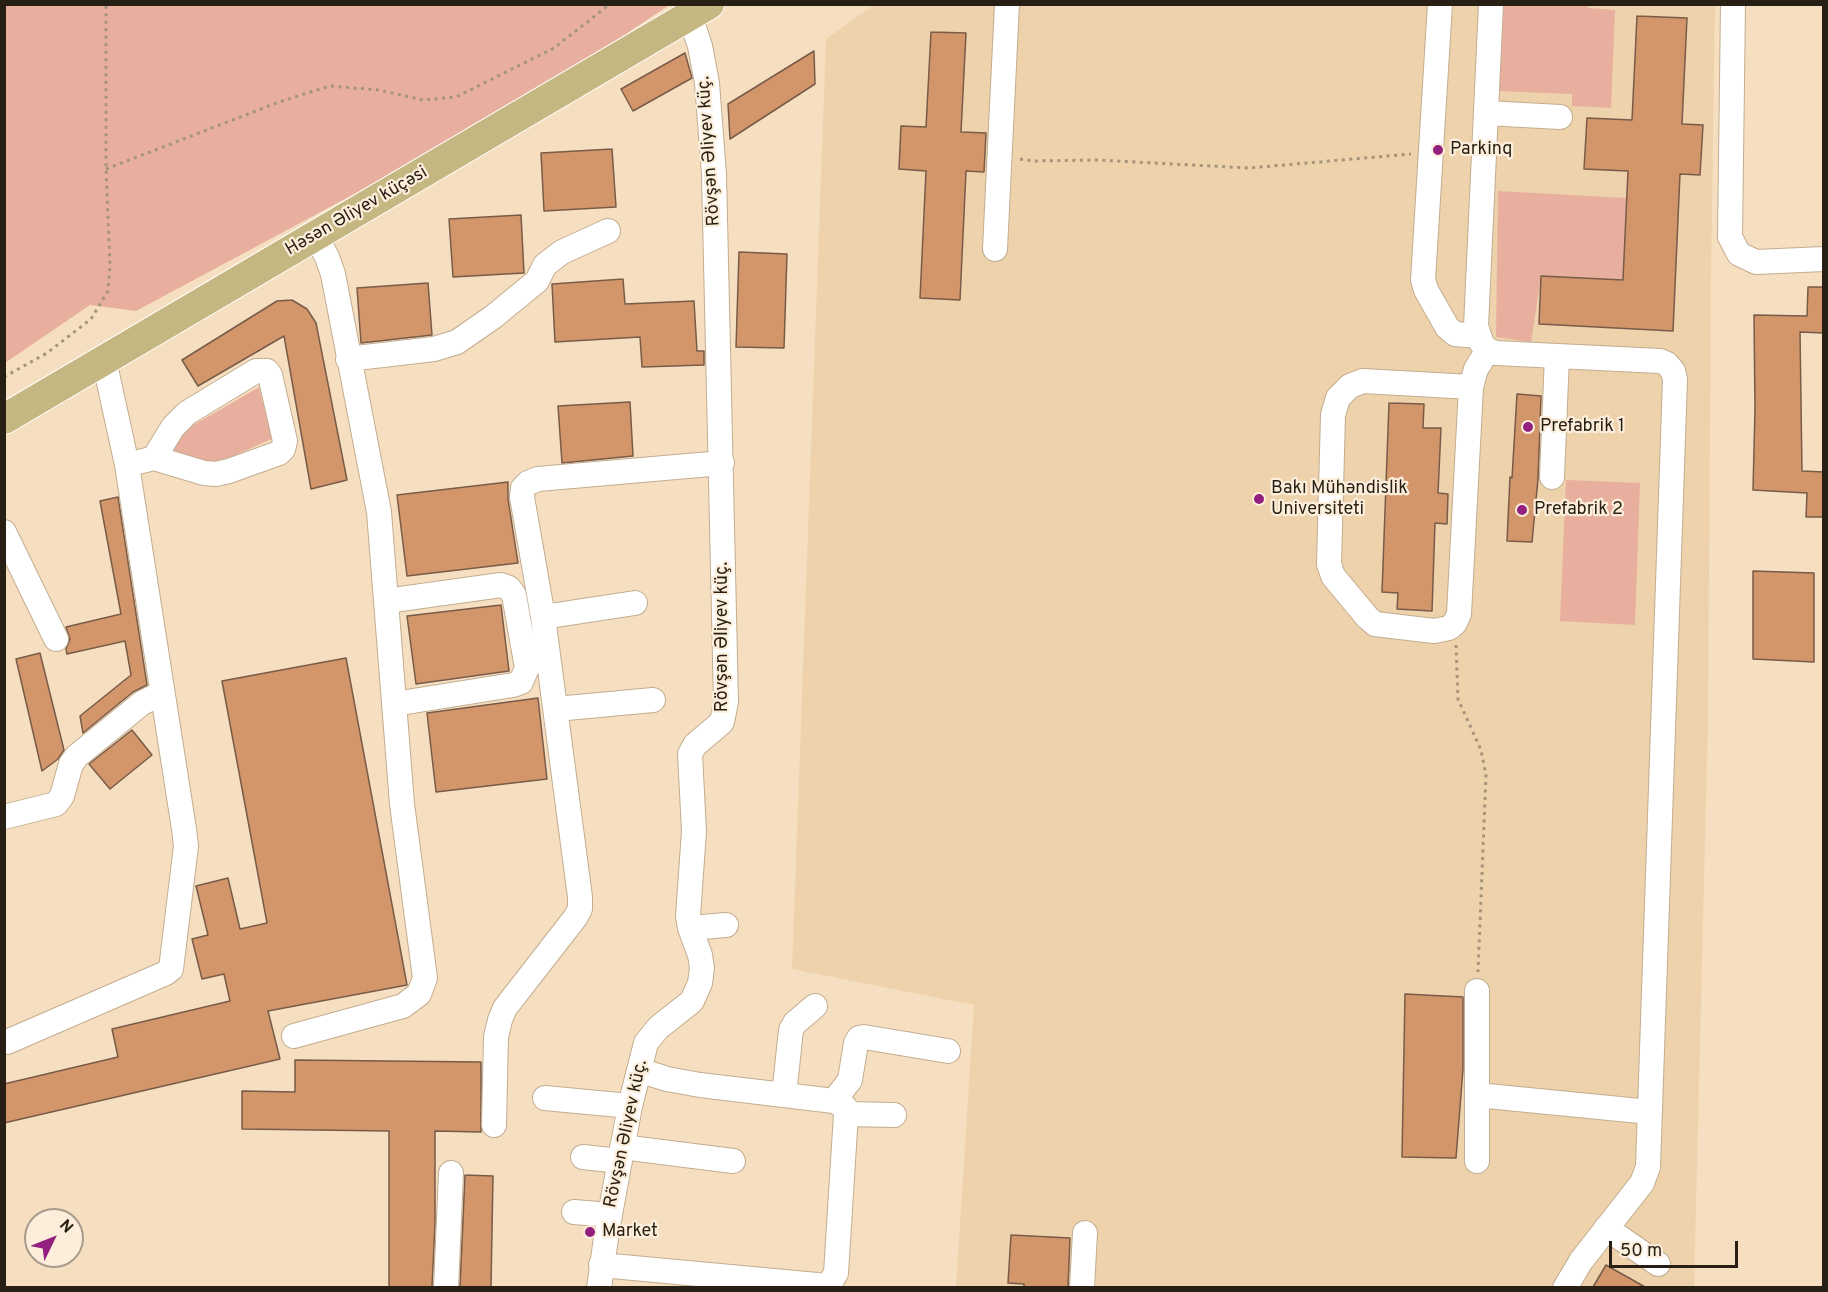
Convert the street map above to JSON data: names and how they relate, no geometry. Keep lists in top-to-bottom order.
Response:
{
  "streets": {
    "main road": ["Həsən Əliyev küçəsi"],
    "street": ["Rövşən Əliyev küç."]
  },
  "crossings": [
    ["Rövşən Əliyev küç.", "Həsən Əliyev küçəsi"]
  ],
  "places": [
    "Parkinq",
    "Prefabrik 1",
    "Bakı Mühəndislik Universiteti",
    "Prefabrik 2",
    "Market"
  ],
  "scale_bar": "50 m",
  "north": "top right"
}
